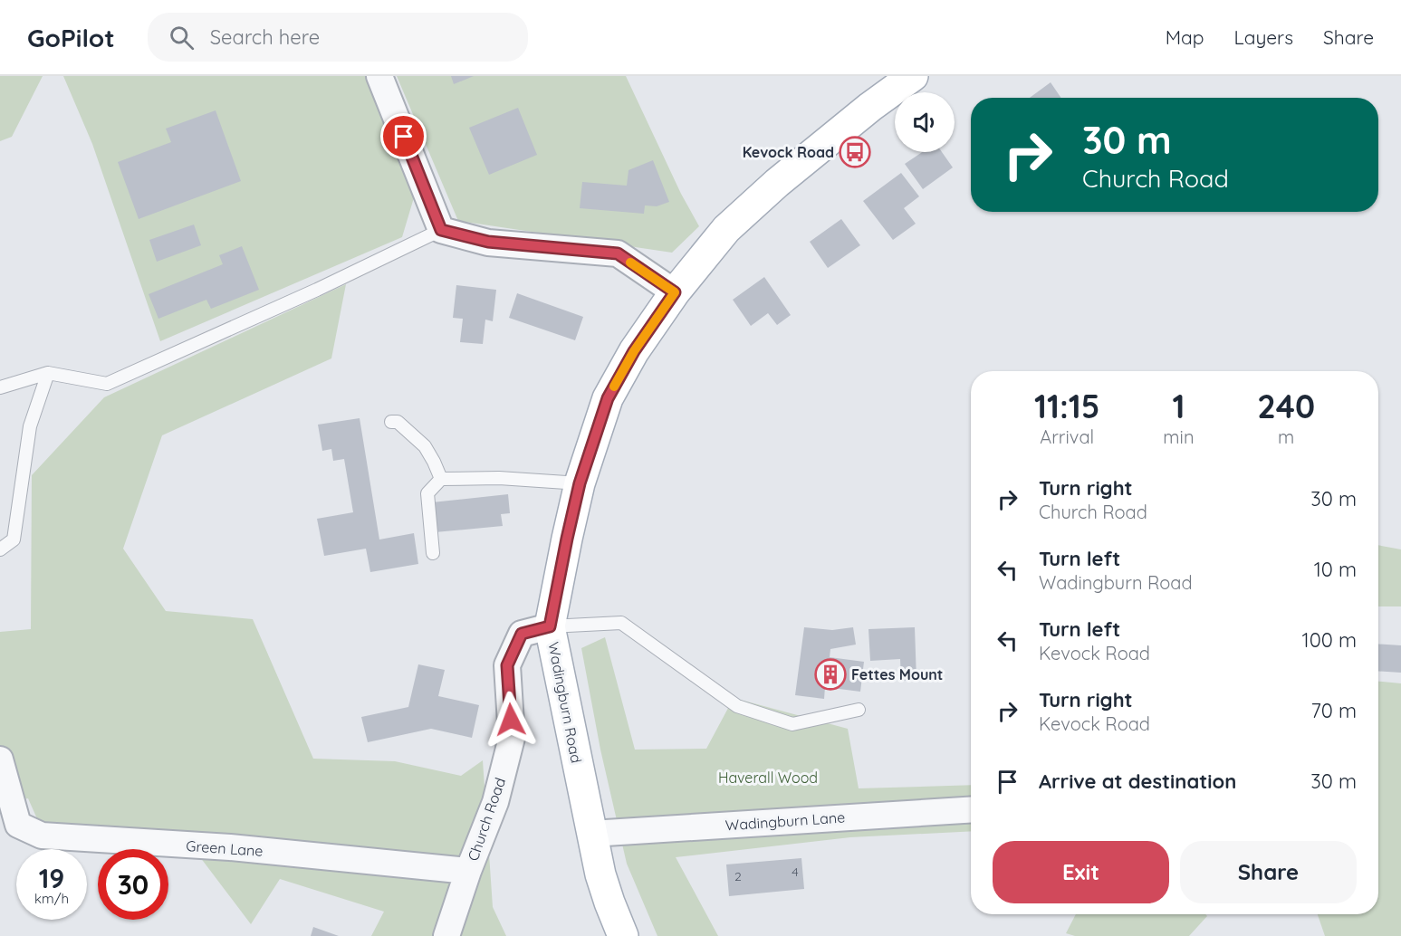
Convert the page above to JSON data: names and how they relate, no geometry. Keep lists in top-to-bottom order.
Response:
{
  "streets": {
    "main road": ["Wadingburn Road"],
    "street": ["Church Road", "Wadingburn Lane", "Green Lane"]
  },
  "crossings": [
    ["Wadingburn Road", "Church Road"],
    ["Wadingburn Road", "Wadingburn Lane"],
    ["Church Road", "Green Lane"]
  ],
  "parks": ["Haverall Wood"],
  "places": {
    "bus stop": ["Kevock Road"],
    "building": ["Fettes Mount"]
  },
  "house_numbers": ["4", "2"],
  "page": {
    "header": "GoPilot",
    "search": "Search here",
    "nav": ["Map", "Layers", "Share"],
    "turn": ["30 m", "Church Road"],
    "eta": [
      "11:15",
      "Arrival",
      "1",
      "min",
      "240",
      "m"
    ],
    "list": [
      {
        "name": "Turn right",
        "note": "Church Road",
        "value": "30 m"
      },
      {
        "name": "Turn left",
        "note": "Wadingburn Road",
        "value": "10 m"
      },
      {
        "name": "Turn left",
        "note": "Kevock Road",
        "value": "100 m"
      },
      {
        "name": "Turn right",
        "note": "Kevock Road",
        "value": "70 m"
      },
      {
        "name": "Arrive at destination",
        "value": "30 m"
      }
    ],
    "buttons": ["Exit", "Share"],
    "speed": "19 km/h",
    "limit": "30"
  }
}
